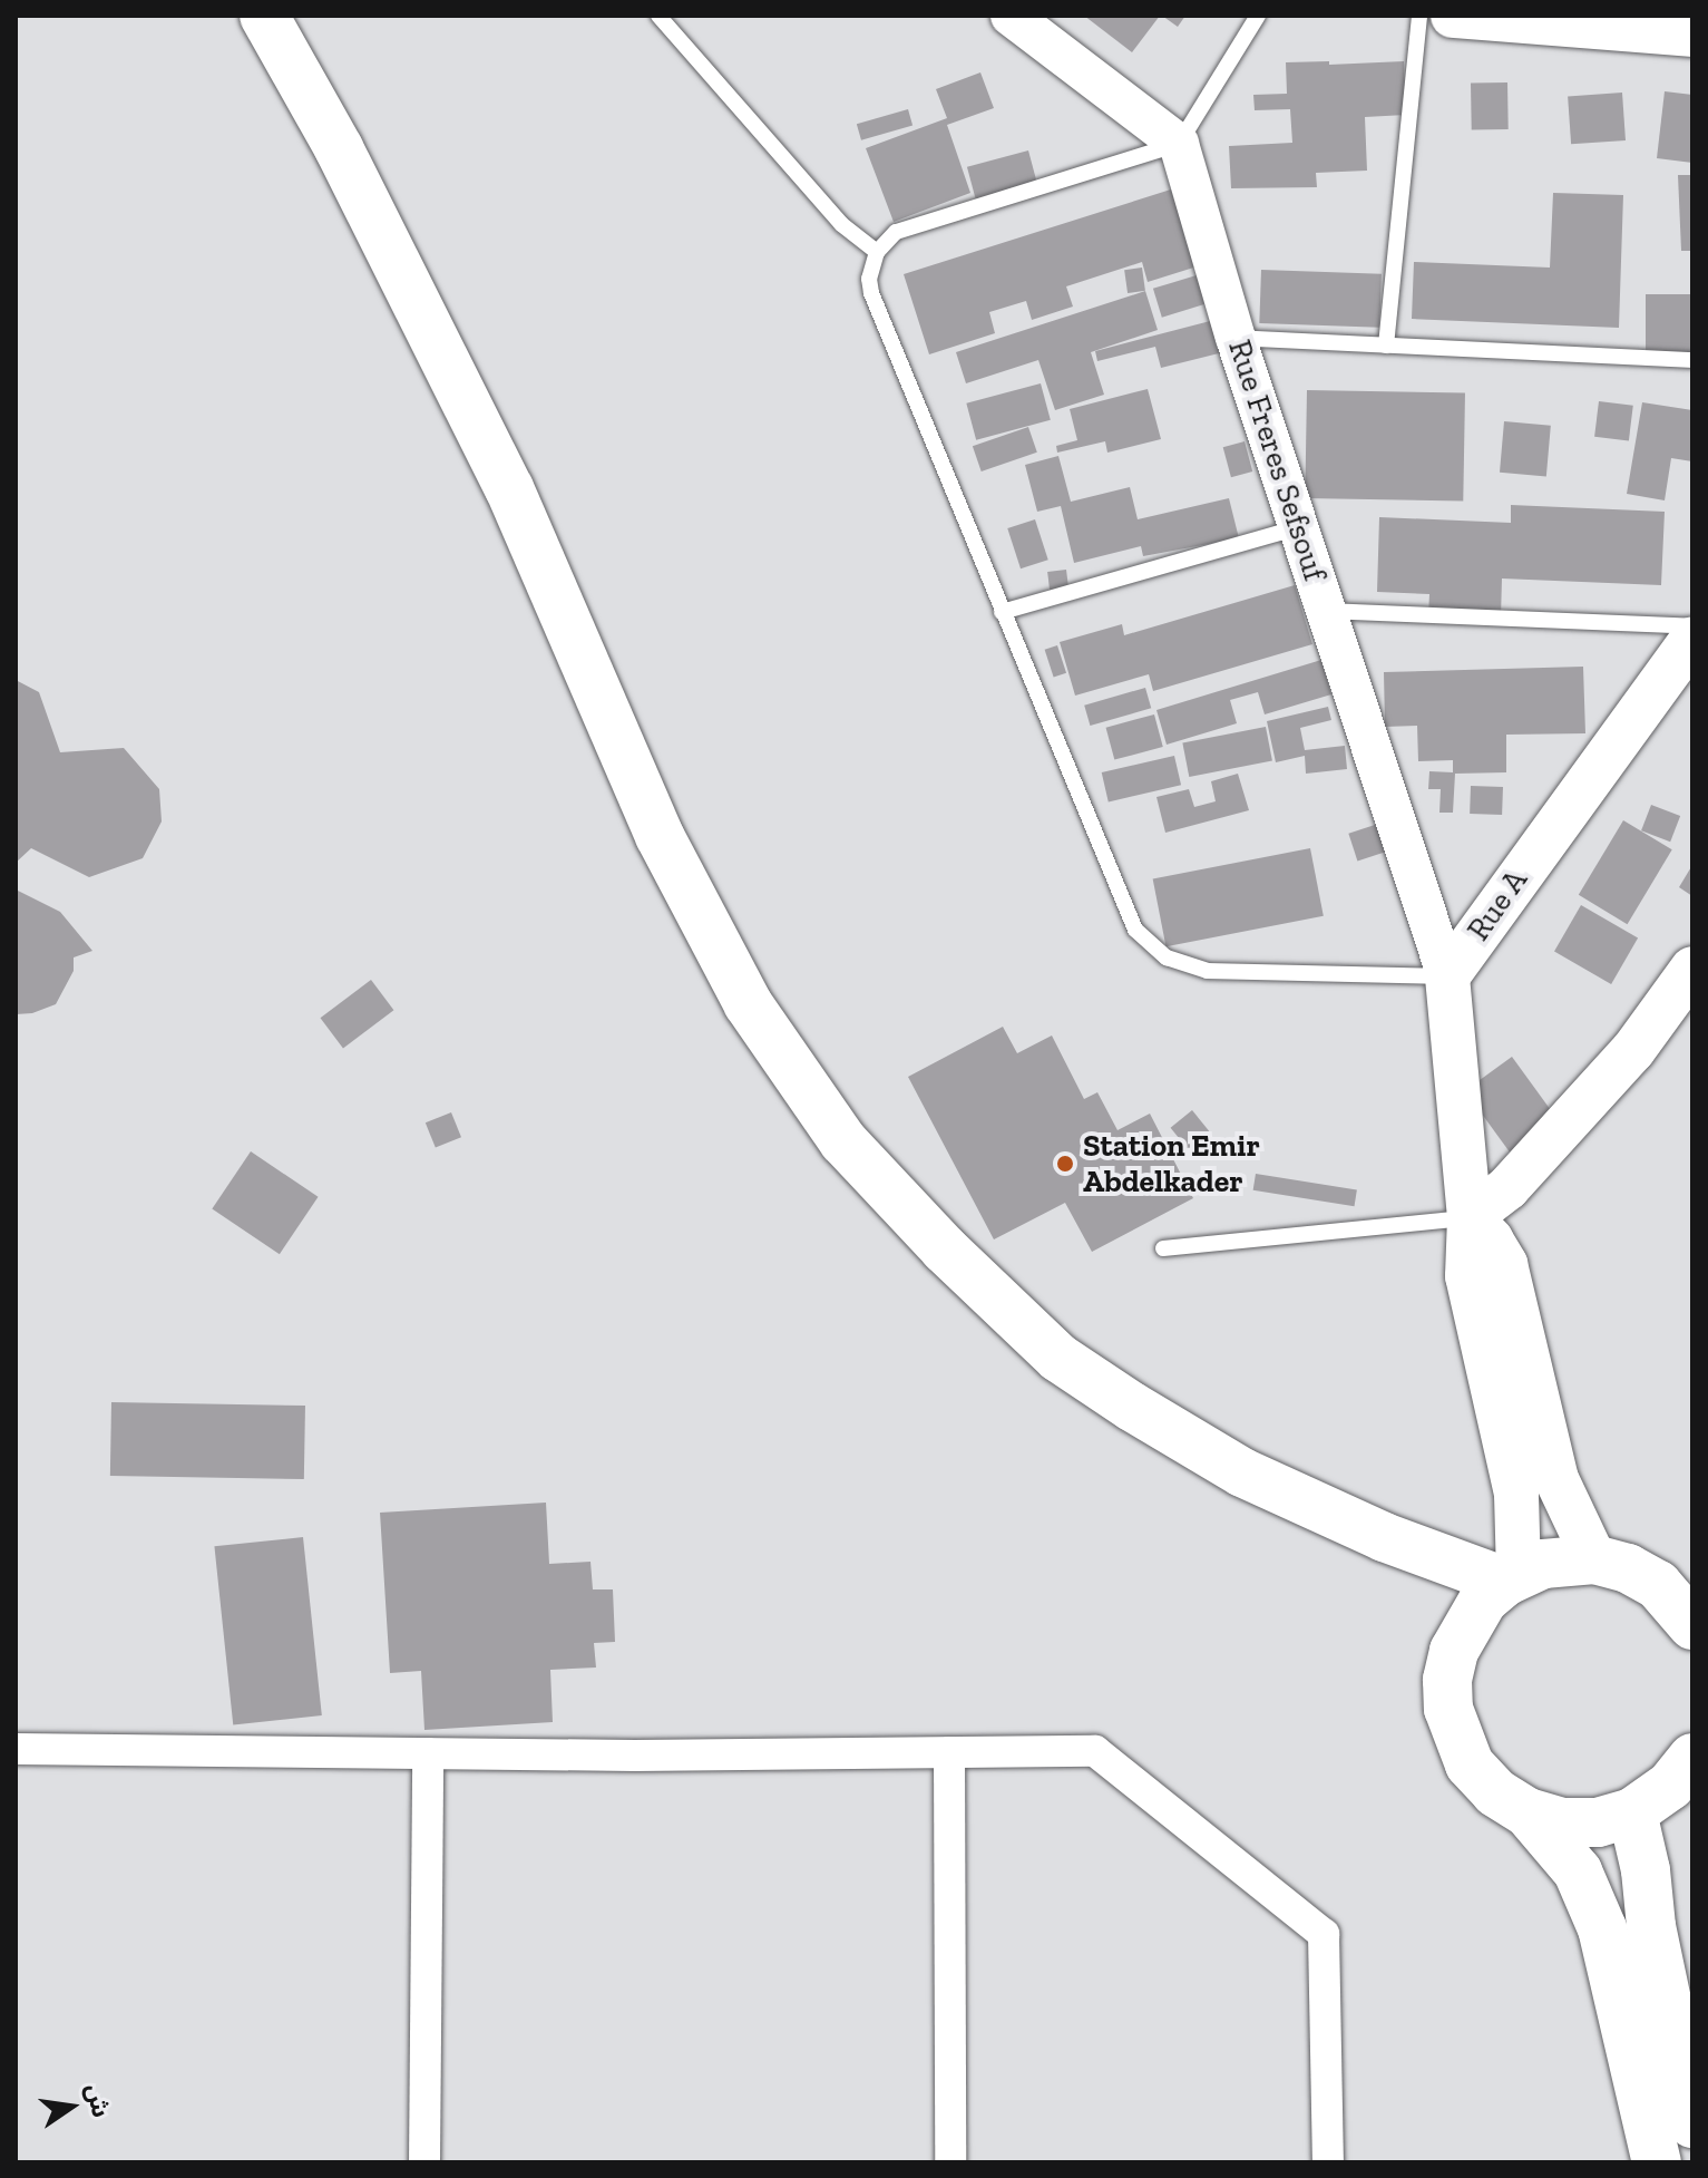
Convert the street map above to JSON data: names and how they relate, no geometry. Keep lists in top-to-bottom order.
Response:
{
  "streets": {
    "main road": ["Rue A"],
    "street": ["Rue Freres Sefsouf"]
  },
  "crossings": [
    ["Rue Freres Sefsouf", "Rue A"]
  ],
  "places": ["Station Emir Abdelkader"],
  "north": "right"
}
